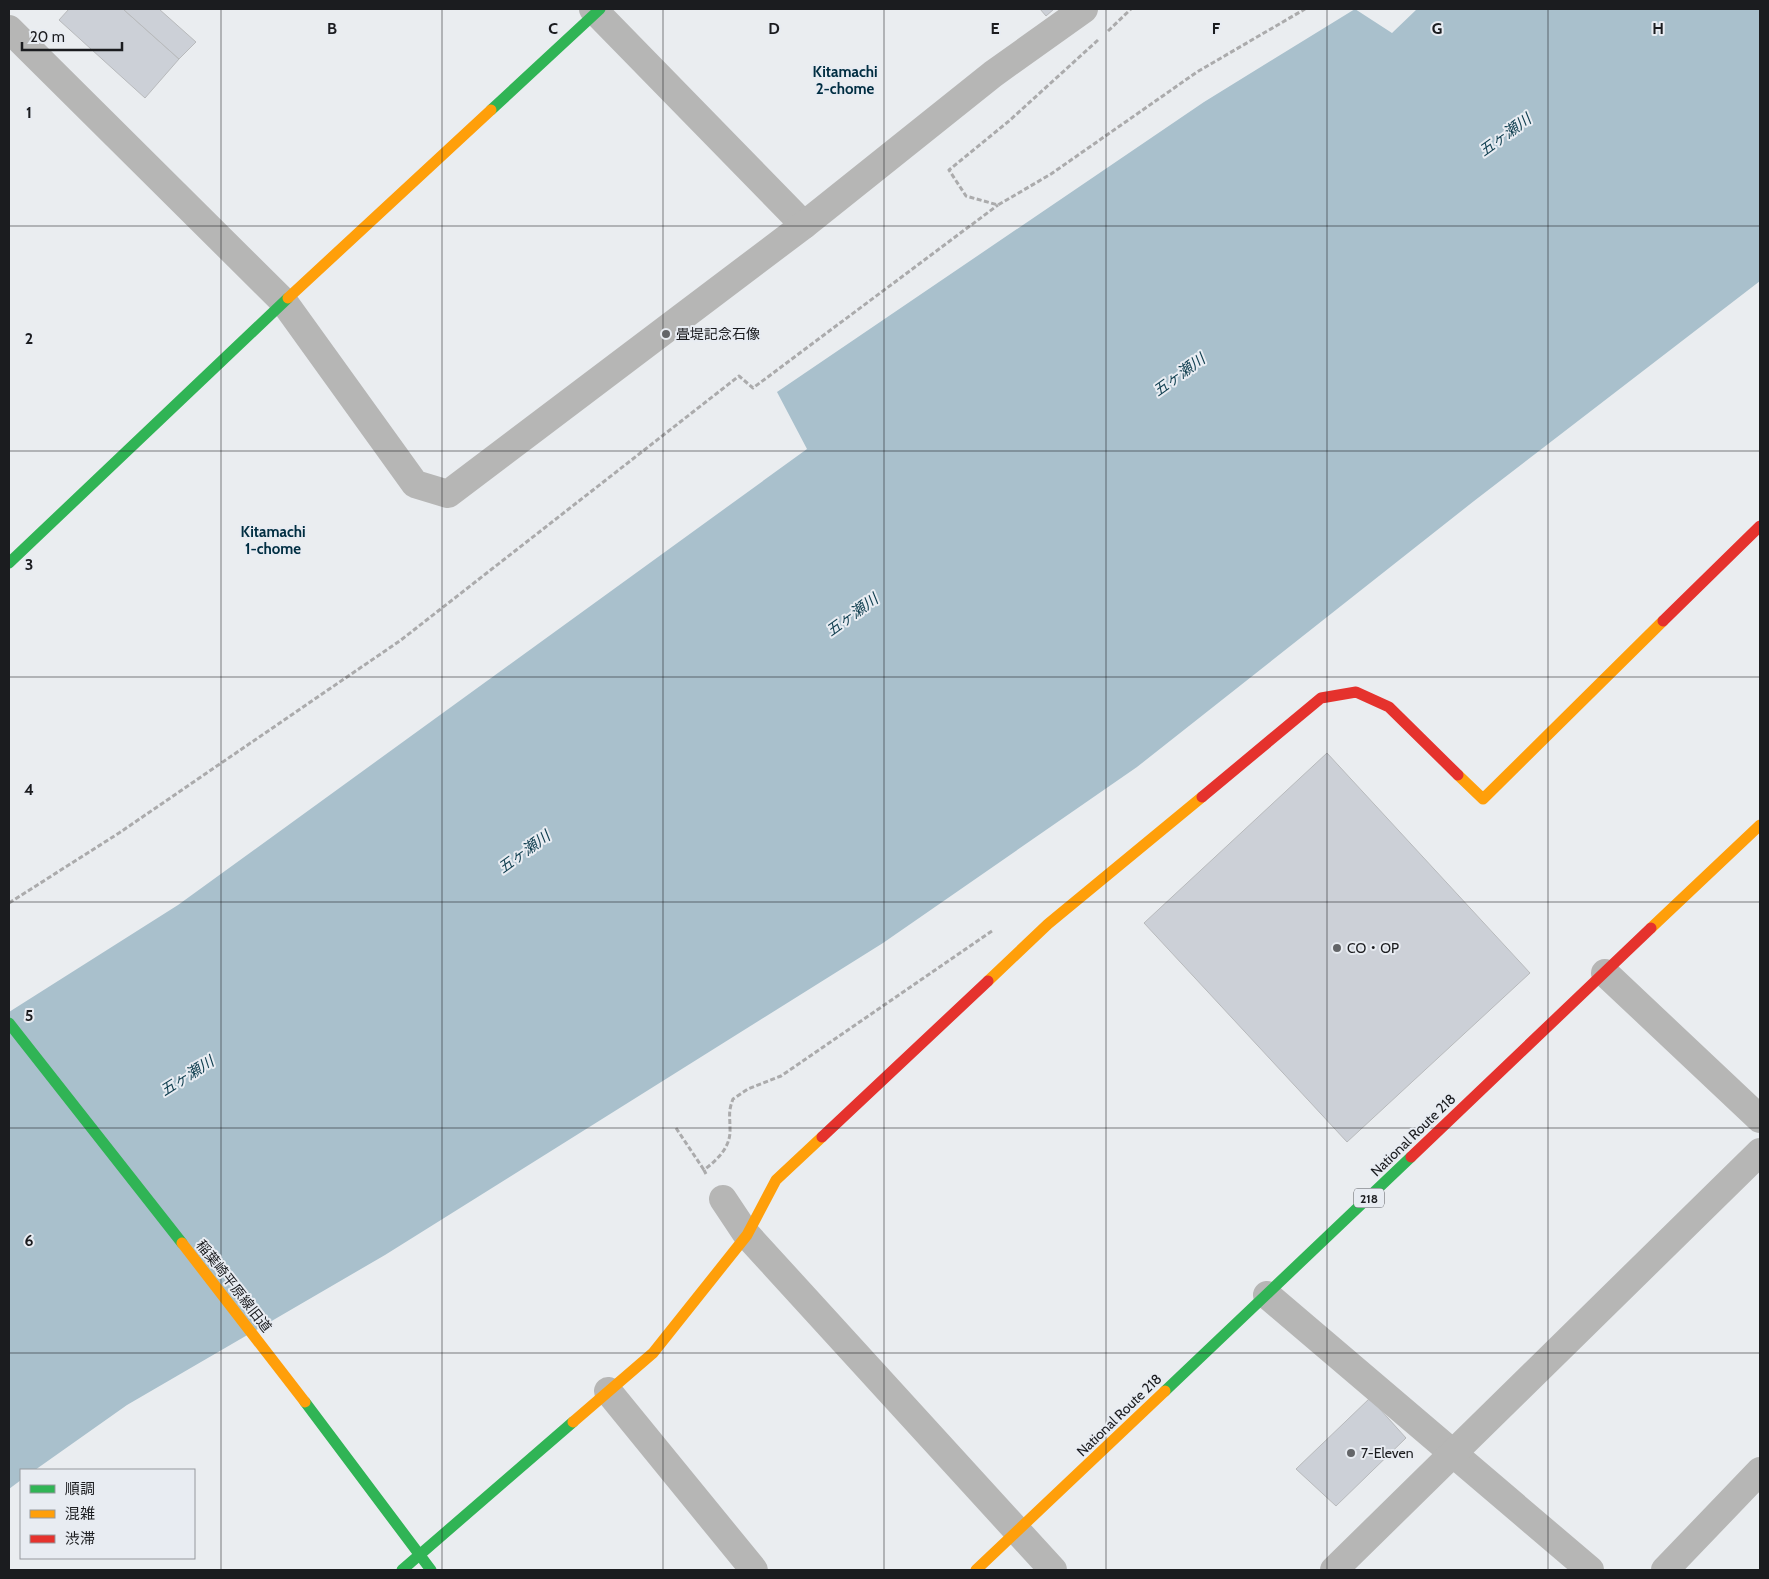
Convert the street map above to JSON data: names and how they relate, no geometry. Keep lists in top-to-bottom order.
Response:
{
  "streets": {
    "main road": ["National Route 218", "218", "稲葉崎平原線旧道"]
  },
  "districts": ["Kitamachi 2-chome", "Kitamachi 1-chome"],
  "water": ["五ヶ瀬川"],
  "places": ["畳堤記念石像", "CO・OP", "7-Eleven"],
  "legend": ["順調", "混雑", "渋滞"],
  "scale_bar": "20 m",
  "grid": {
    "columns": [
      "B",
      "C",
      "D",
      "E",
      "F",
      "G",
      "H"
    ],
    "rows": [
      "1",
      "2",
      "3",
      "4",
      "5",
      "6"
    ]
  }
}
